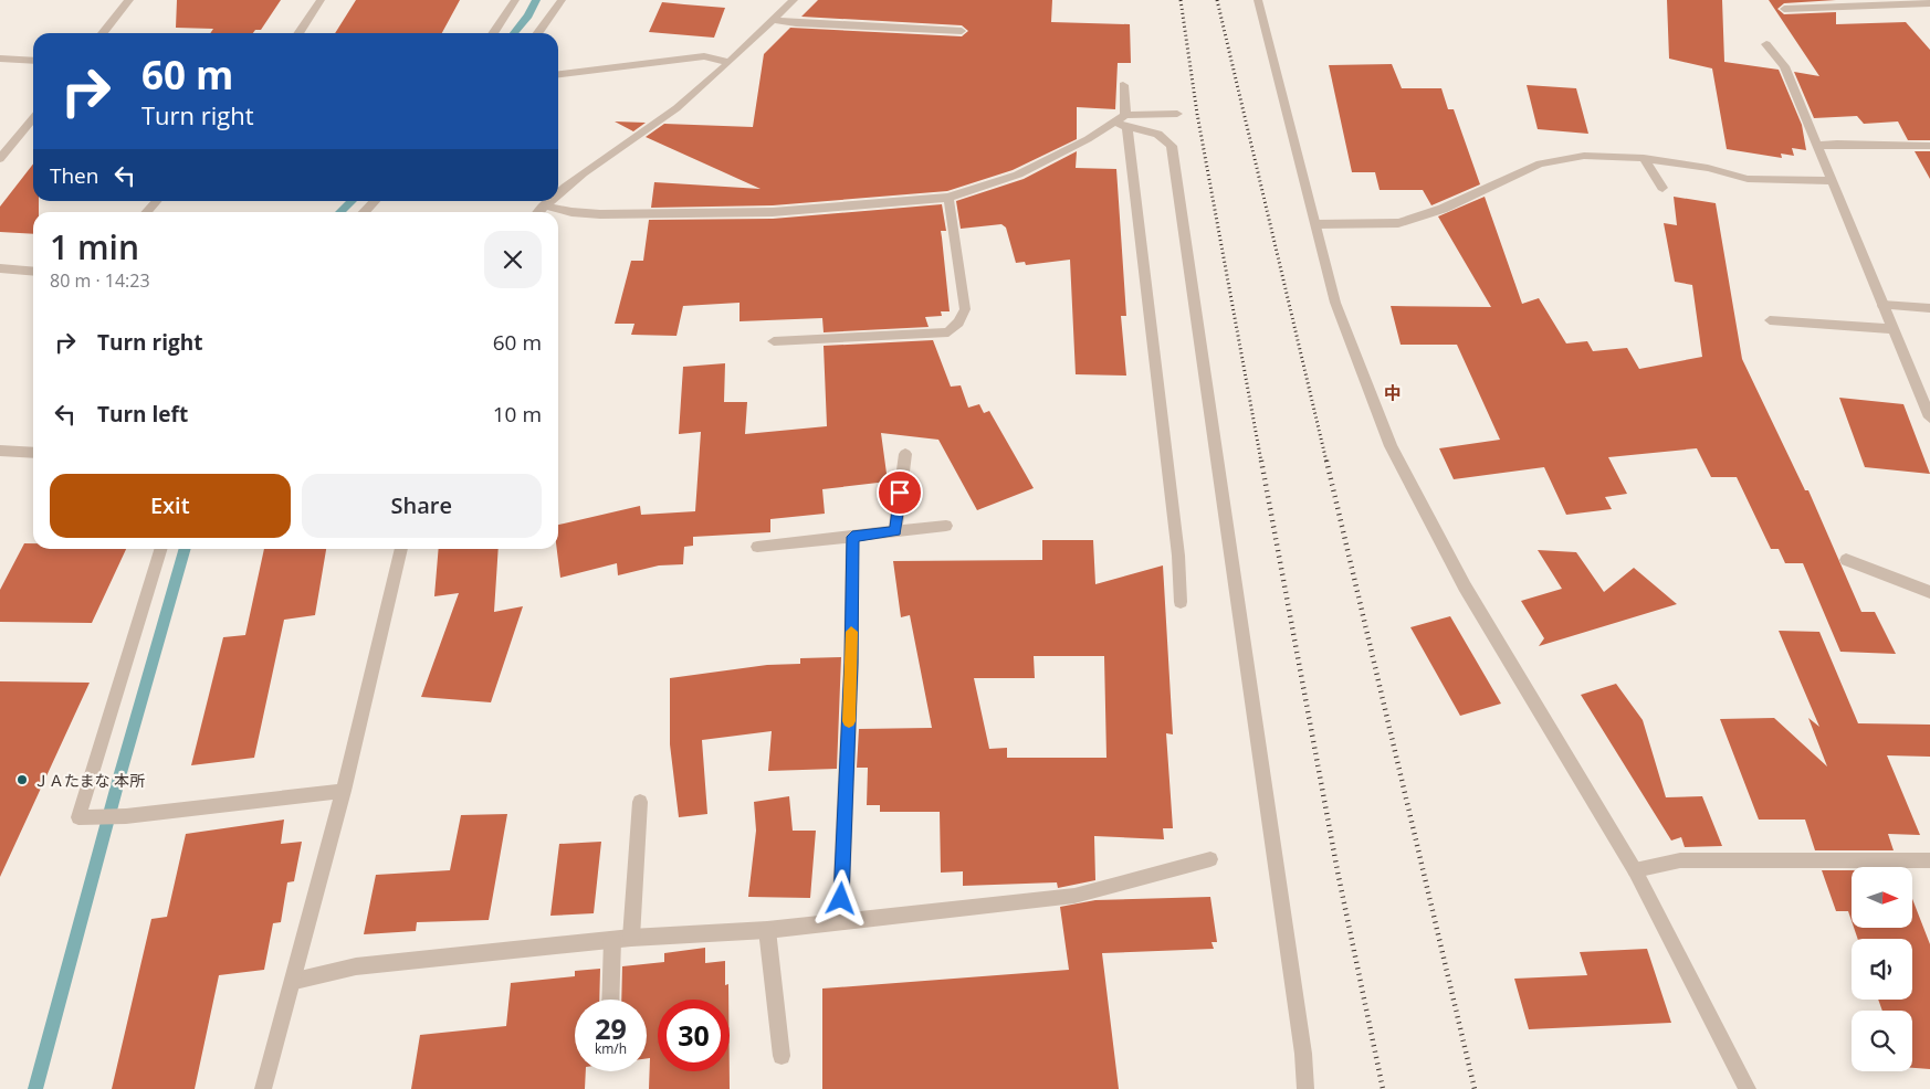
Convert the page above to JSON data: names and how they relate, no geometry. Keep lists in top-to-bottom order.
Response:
{
  "districts": ["中"],
  "places": ["ＪＡたまな 本所"],
  "north": "right",
  "page": {
    "turn": ["60 m", "Turn right"],
    "then": "Then",
    "heading": ["1 min", "80 m · 14:23"],
    "list": [
      {
        "name": "Turn right",
        "value": "60 m"
      },
      {
        "name": "Turn left",
        "value": "10 m"
      }
    ],
    "buttons": ["Exit", "Share"],
    "speed": "29 km/h",
    "limit": "30"
  }
}
